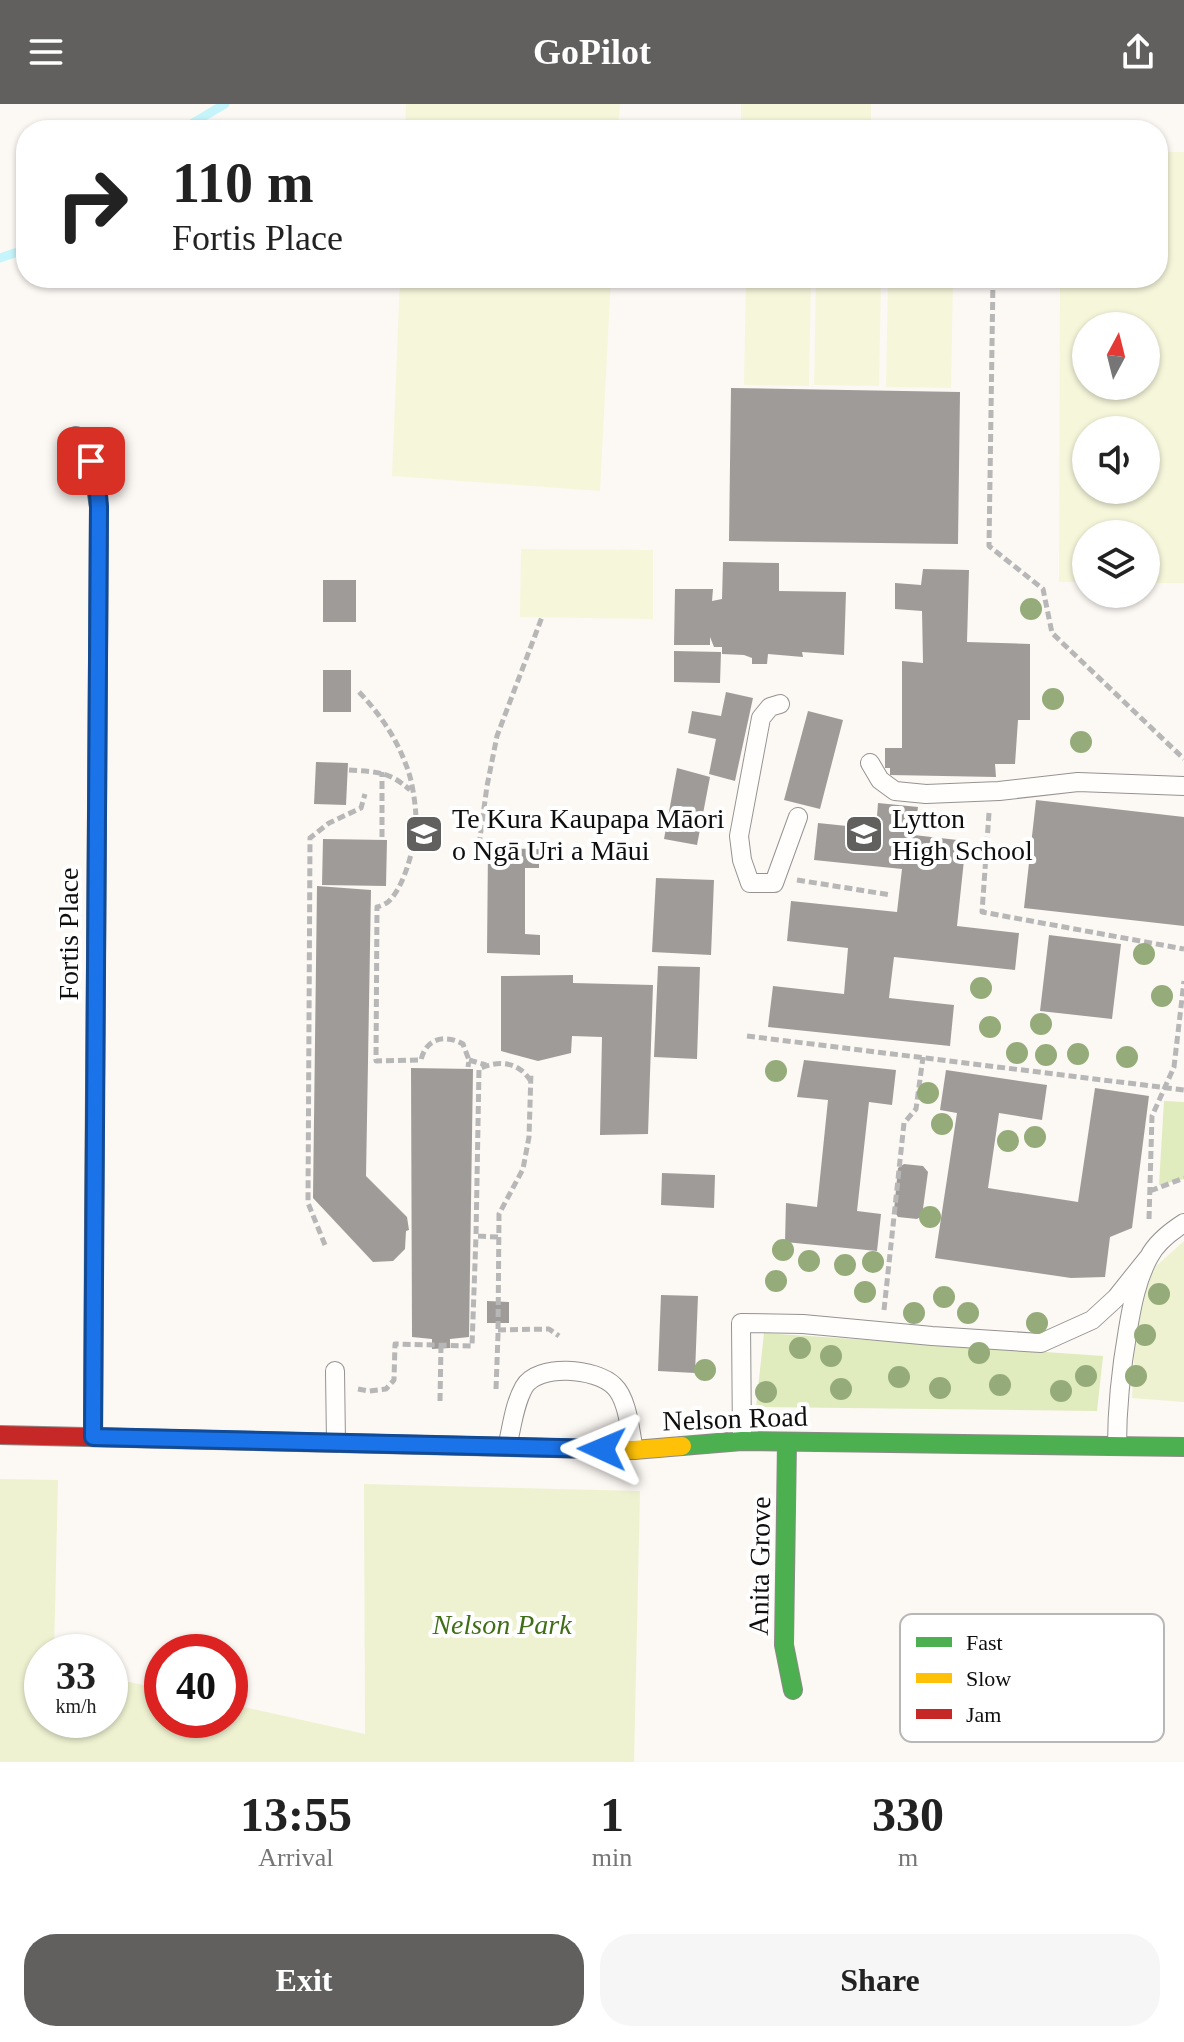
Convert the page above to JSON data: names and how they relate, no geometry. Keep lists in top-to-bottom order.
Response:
{
  "streets": {
    "street": ["Fortis Place", "Nelson Road", "Anita Grove"]
  },
  "crossings": [
    ["Fortis Place", "Nelson Road"],
    ["Nelson Road", "Anita Grove"]
  ],
  "parks": ["Nelson Park"],
  "places": {
    "school or university": ["Te Kura Kaupapa Māori o Ngā Uri a Māui", "Lytton High School"]
  },
  "legend": ["Fast", "Slow", "Jam"],
  "north": "top",
  "page": {
    "header": "GoPilot",
    "turn": ["110 m", "Fortis Place"],
    "speed": "33 km/h",
    "limit": "40",
    "eta": [
      "13:55",
      "Arrival",
      "1",
      "min",
      "330",
      "m"
    ],
    "buttons": ["Exit", "Share"]
  }
}
